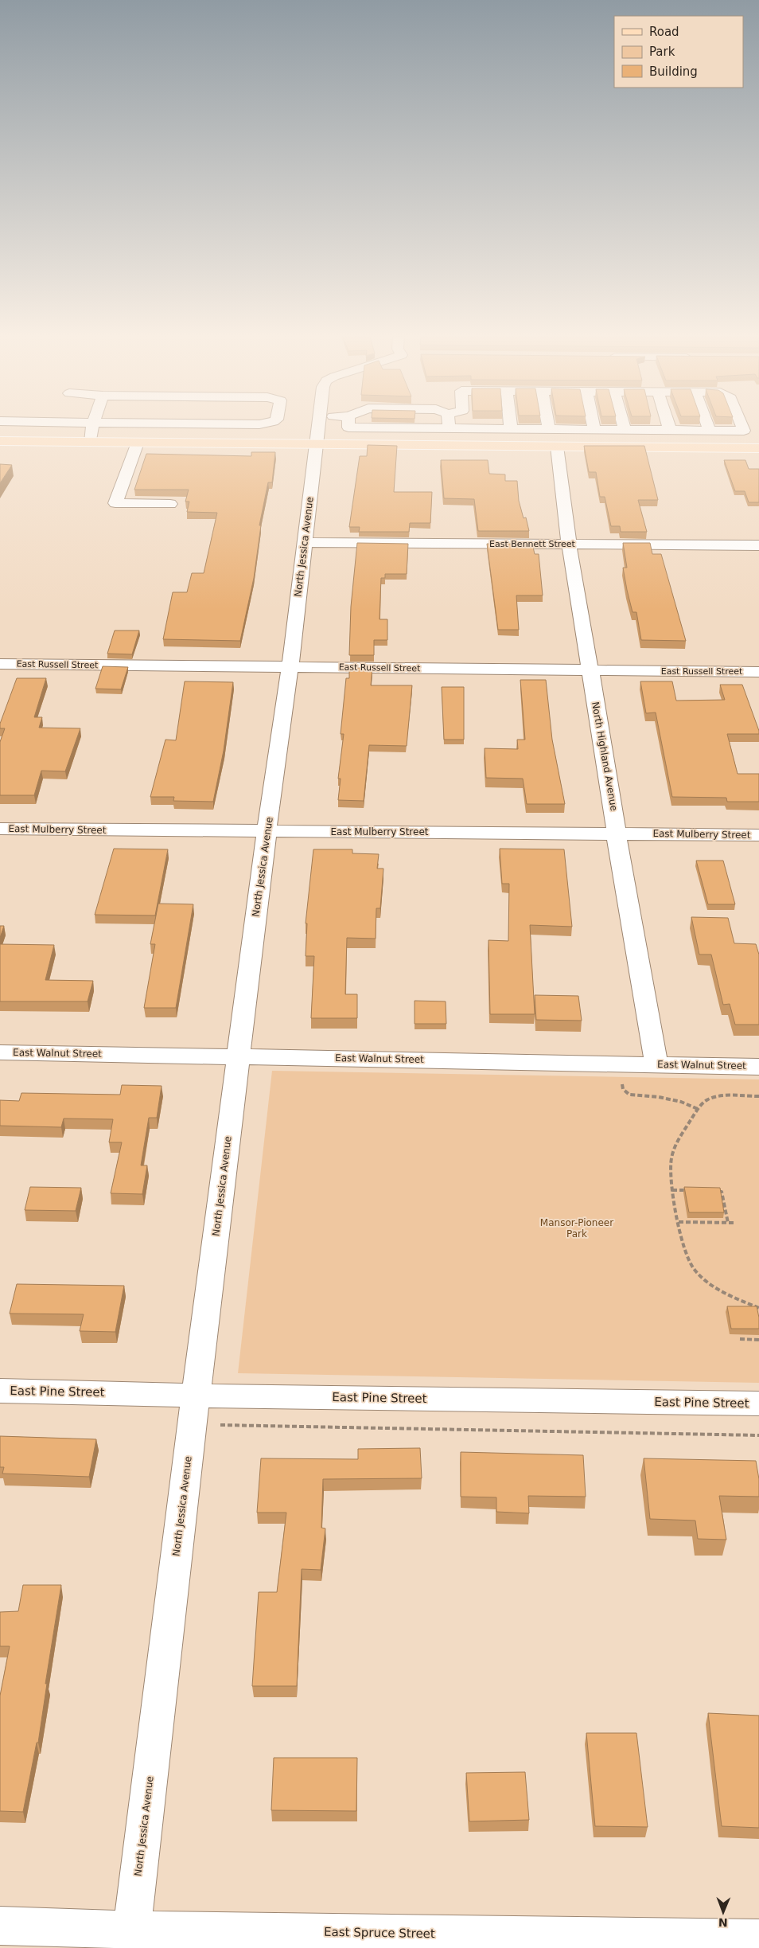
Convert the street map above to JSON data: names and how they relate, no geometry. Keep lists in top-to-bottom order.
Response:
{
  "streets": {
    "street": [
      "East Bennett Street",
      "North Jessica Avenue",
      "East Russell Street",
      "North Highland Avenue",
      "East Mulberry Street",
      "East Walnut Street",
      "East Pine Street",
      "East Spruce Street"
    ]
  },
  "crossings": [
    ["East Bennett Street", "North Jessica Avenue"],
    ["East Bennett Street", "North Highland Avenue"],
    ["North Jessica Avenue", "East Russell Street"],
    ["North Jessica Avenue", "East Mulberry Street"],
    ["North Jessica Avenue", "East Walnut Street"],
    ["North Jessica Avenue", "East Pine Street"],
    ["North Jessica Avenue", "East Spruce Street"],
    ["East Russell Street", "North Highland Avenue"],
    ["North Highland Avenue", "East Mulberry Street"],
    ["North Highland Avenue", "East Walnut Street"]
  ],
  "parks": ["Mansor-Pioneer Park"],
  "legend": ["Road", "Park", "Building"],
  "north": "bottom"
}
